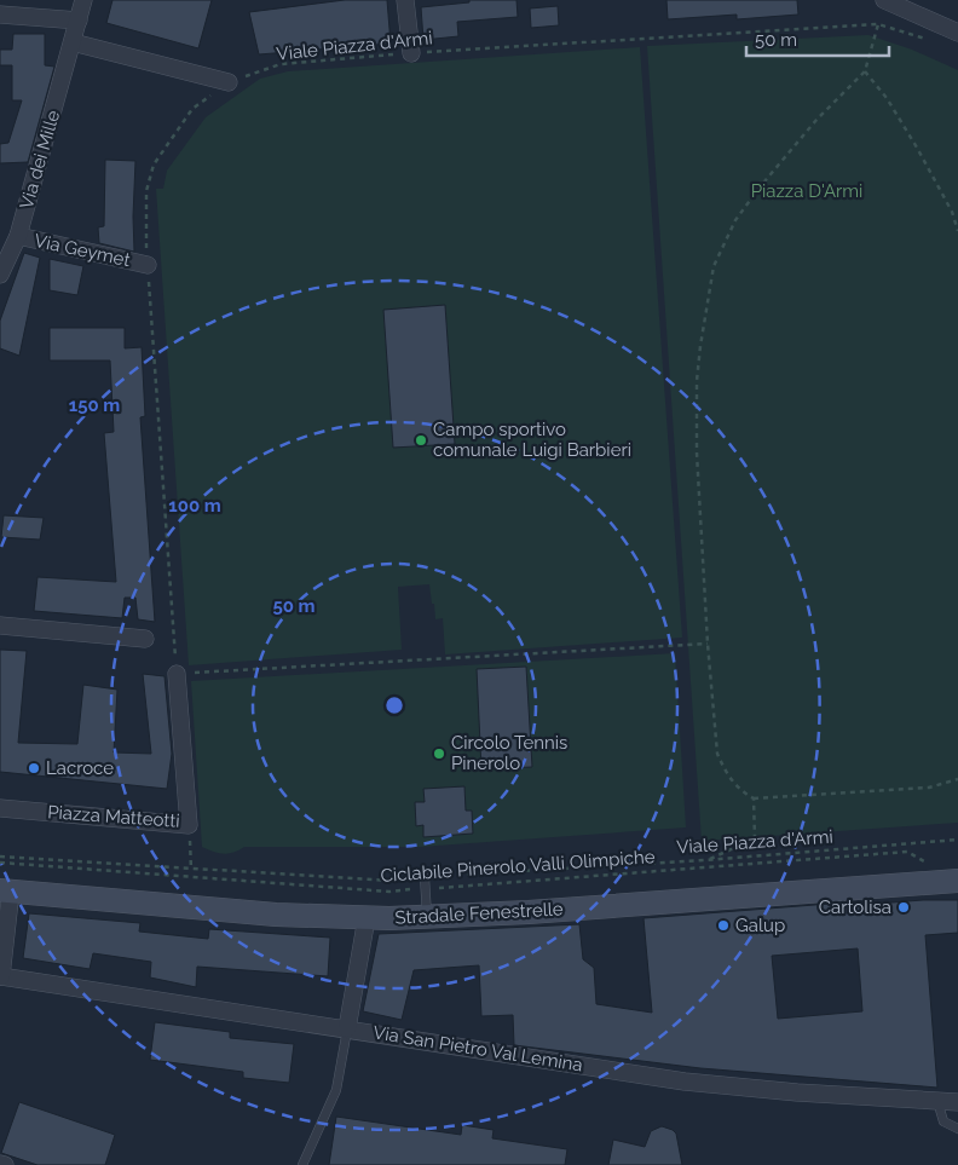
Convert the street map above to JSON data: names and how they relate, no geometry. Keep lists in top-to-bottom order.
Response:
{
  "streets": {
    "main road": ["Stradale Fenestrelle"],
    "street": [
      "Via dei Mille",
      "Via Geymet",
      "Piazza Matteotti",
      "Via San Pietro Val Lemina"
    ],
    "path": ["Viale Piazza d'Armi", "Ciclabile Pinerolo Valli Olimpiche"]
  },
  "crossings": [
    ["Viale Piazza d'Armi", "Via Geymet"],
    ["Viale Piazza d'Armi", "Piazza Matteotti"],
    ["Via dei Mille", "Via Geymet"]
  ],
  "parks": ["Piazza D'Armi"],
  "places": [
    "Campo sportivo comunale Luigi Barbieri",
    "Circolo Tennis Pinerolo",
    "Lacroce",
    "Cartolisa",
    "Galup"
  ],
  "scale_bar": "50 m",
  "rings": ["150 m", "100 m", "50 m"]
}
